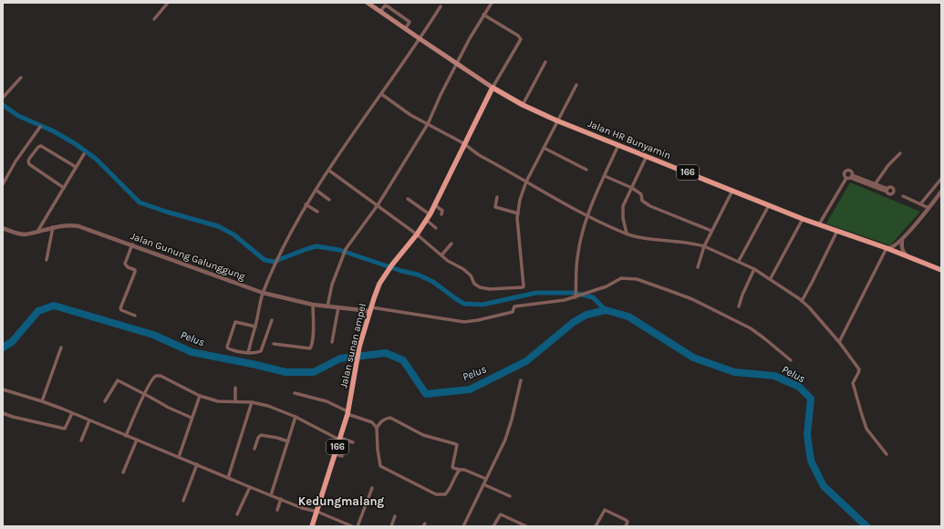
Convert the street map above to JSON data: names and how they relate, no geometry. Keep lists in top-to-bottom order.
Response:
{
  "streets": {
    "main road": ["Jalan HR Bunyamin", "166", "Jalan sunan ampel"],
    "street": ["Jalan Gunung Galunggung"]
  },
  "crossings": [
    ["Jalan HR Bunyamin", "166"],
    ["Jalan HR Bunyamin", "Jalan sunan ampel"],
    ["Jalan Gunung Galunggung", "Jalan sunan ampel"]
  ],
  "districts": ["Kedungmalang"],
  "water": ["Pelus"]
}
